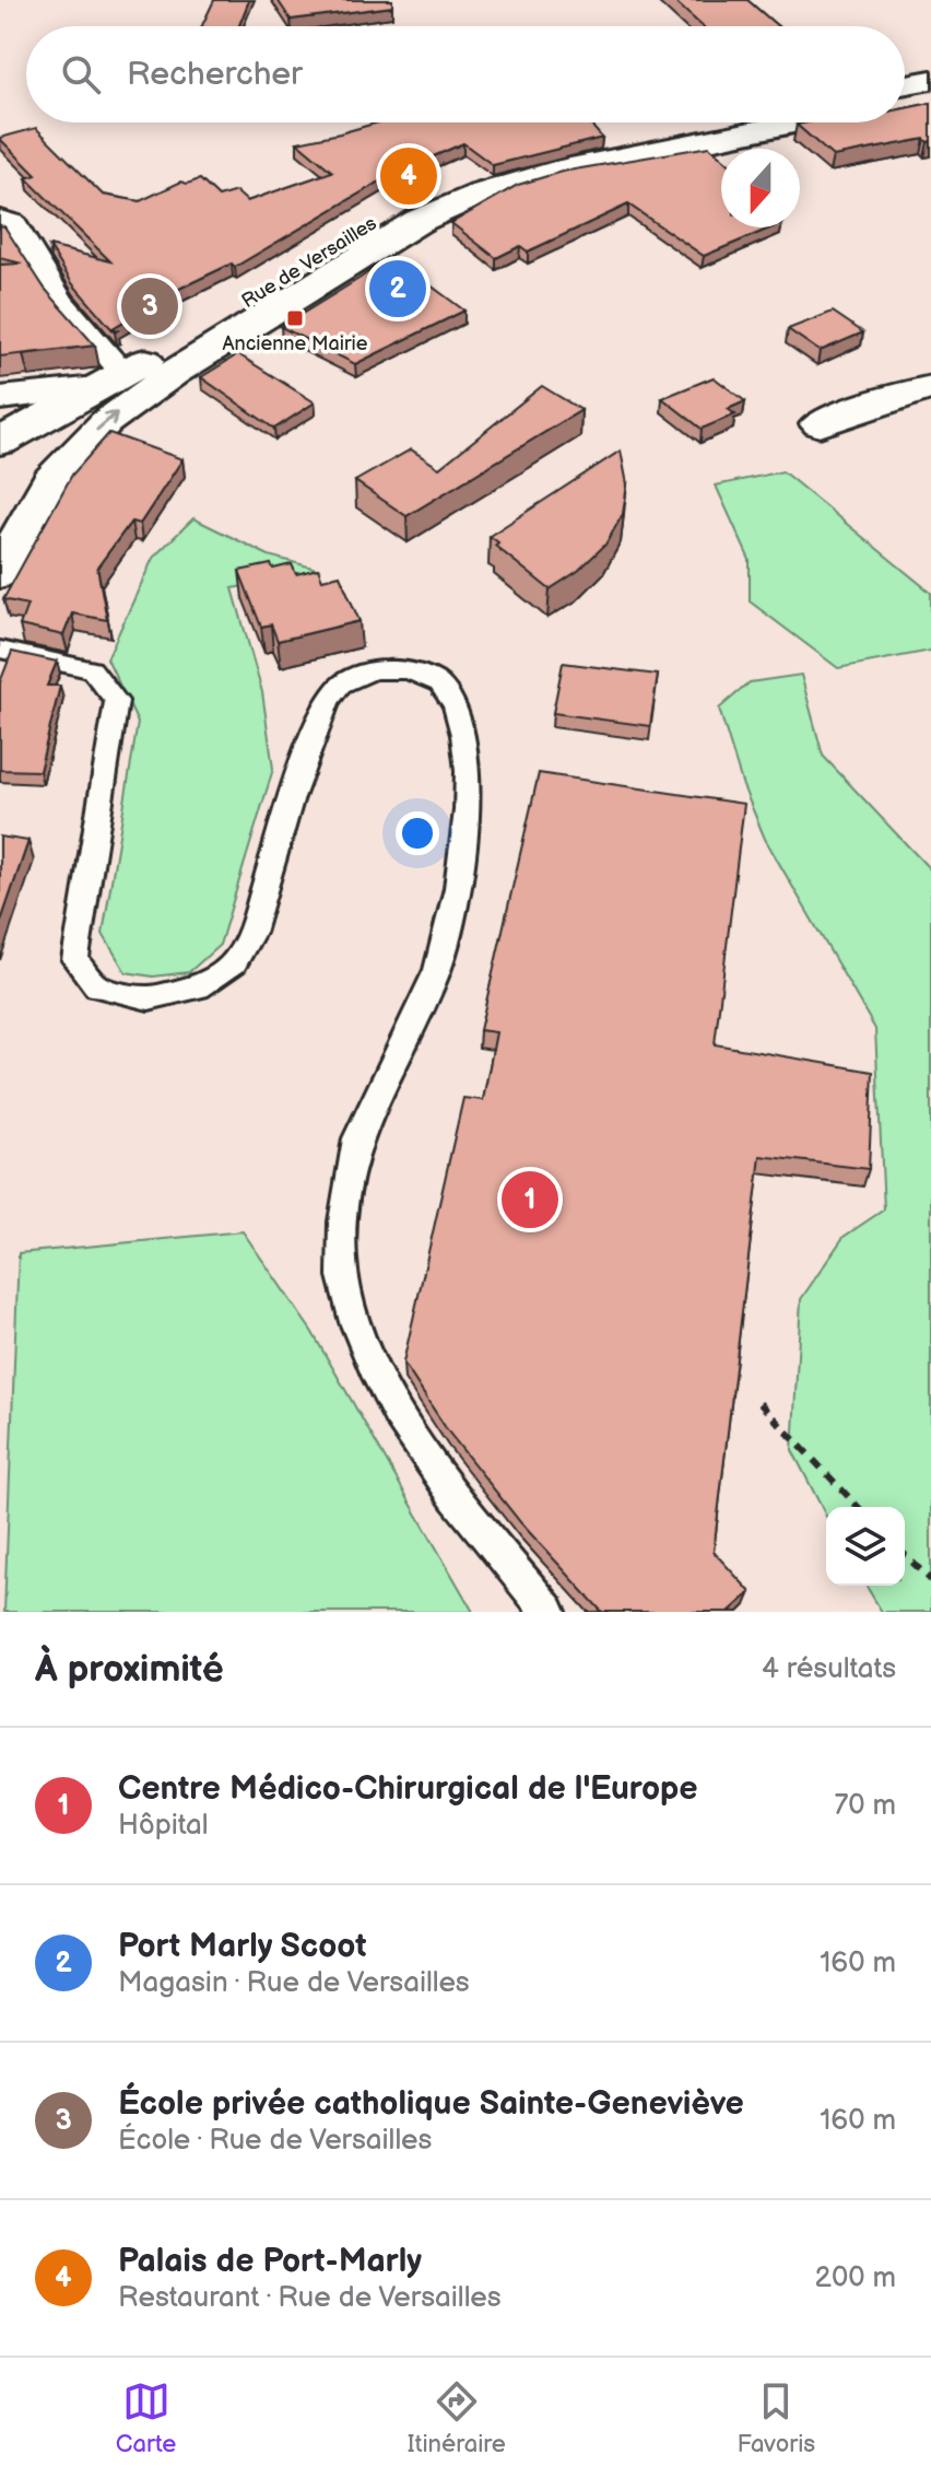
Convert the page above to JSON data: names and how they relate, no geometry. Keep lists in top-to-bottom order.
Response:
{
  "streets": {
    "main road": ["Rue de Versailles"]
  },
  "places": {
    "transit": ["Ancienne Mairie"]
  },
  "north": "bottom",
  "page": {
    "search": "Rechercher",
    "pins": [
      "4",
      "2",
      "3",
      "1"
    ],
    "heading": ["À proximité", "4 résultats"],
    "list": [
      {
        "mark": "1",
        "name": "Centre Médico-Chirurgical de l'Europe",
        "note": "Hôpital",
        "value": "70 m"
      },
      {
        "mark": "2",
        "name": "Port Marly Scoot",
        "note": "Magasin · Rue de Versailles",
        "value": "160 m"
      },
      {
        "mark": "3",
        "name": "École privée catholique Sainte-Geneviève",
        "note": "École · Rue de Versailles",
        "value": "160 m"
      },
      {
        "mark": "4",
        "name": "Palais de Port-Marly",
        "note": "Restaurant · Rue de Versailles",
        "value": "200 m"
      }
    ],
    "nav": ["Carte", "Itinéraire", "Favoris"]
  }
}
